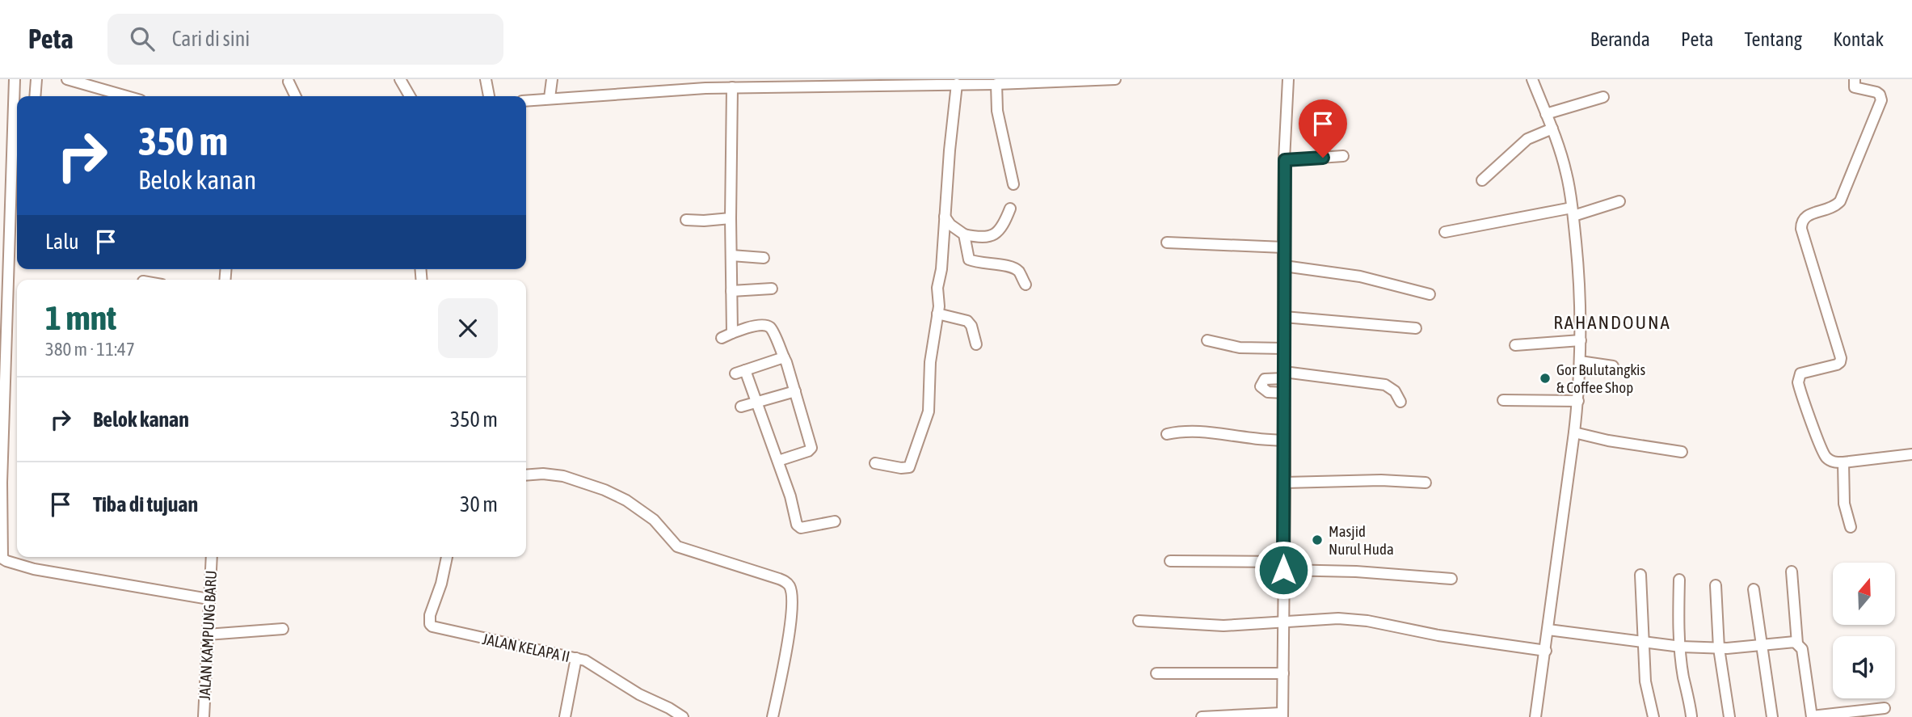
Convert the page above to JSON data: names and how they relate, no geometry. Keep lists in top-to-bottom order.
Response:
{
  "streets": {
    "street": ["JALAN KAMPUNG BARU", "JALAN KELAPA II"]
  },
  "districts": ["RAHANDOUNA"],
  "places": ["Gor Bulutangkis & Coffee Shop", "Masjid Nurul Huda"],
  "north": "top",
  "page": {
    "header": "Peta",
    "search": "Cari di sini",
    "nav": [
      "Beranda",
      "Peta",
      "Tentang",
      "Kontak"
    ],
    "turn": ["350 m", "Belok kanan"],
    "then": "Lalu",
    "heading": ["1 mnt", "380 m · 11:47"],
    "list": [
      {
        "name": "Belok kanan",
        "value": "350 m"
      },
      {
        "name": "Tiba di tujuan",
        "value": "30 m"
      }
    ]
  }
}
